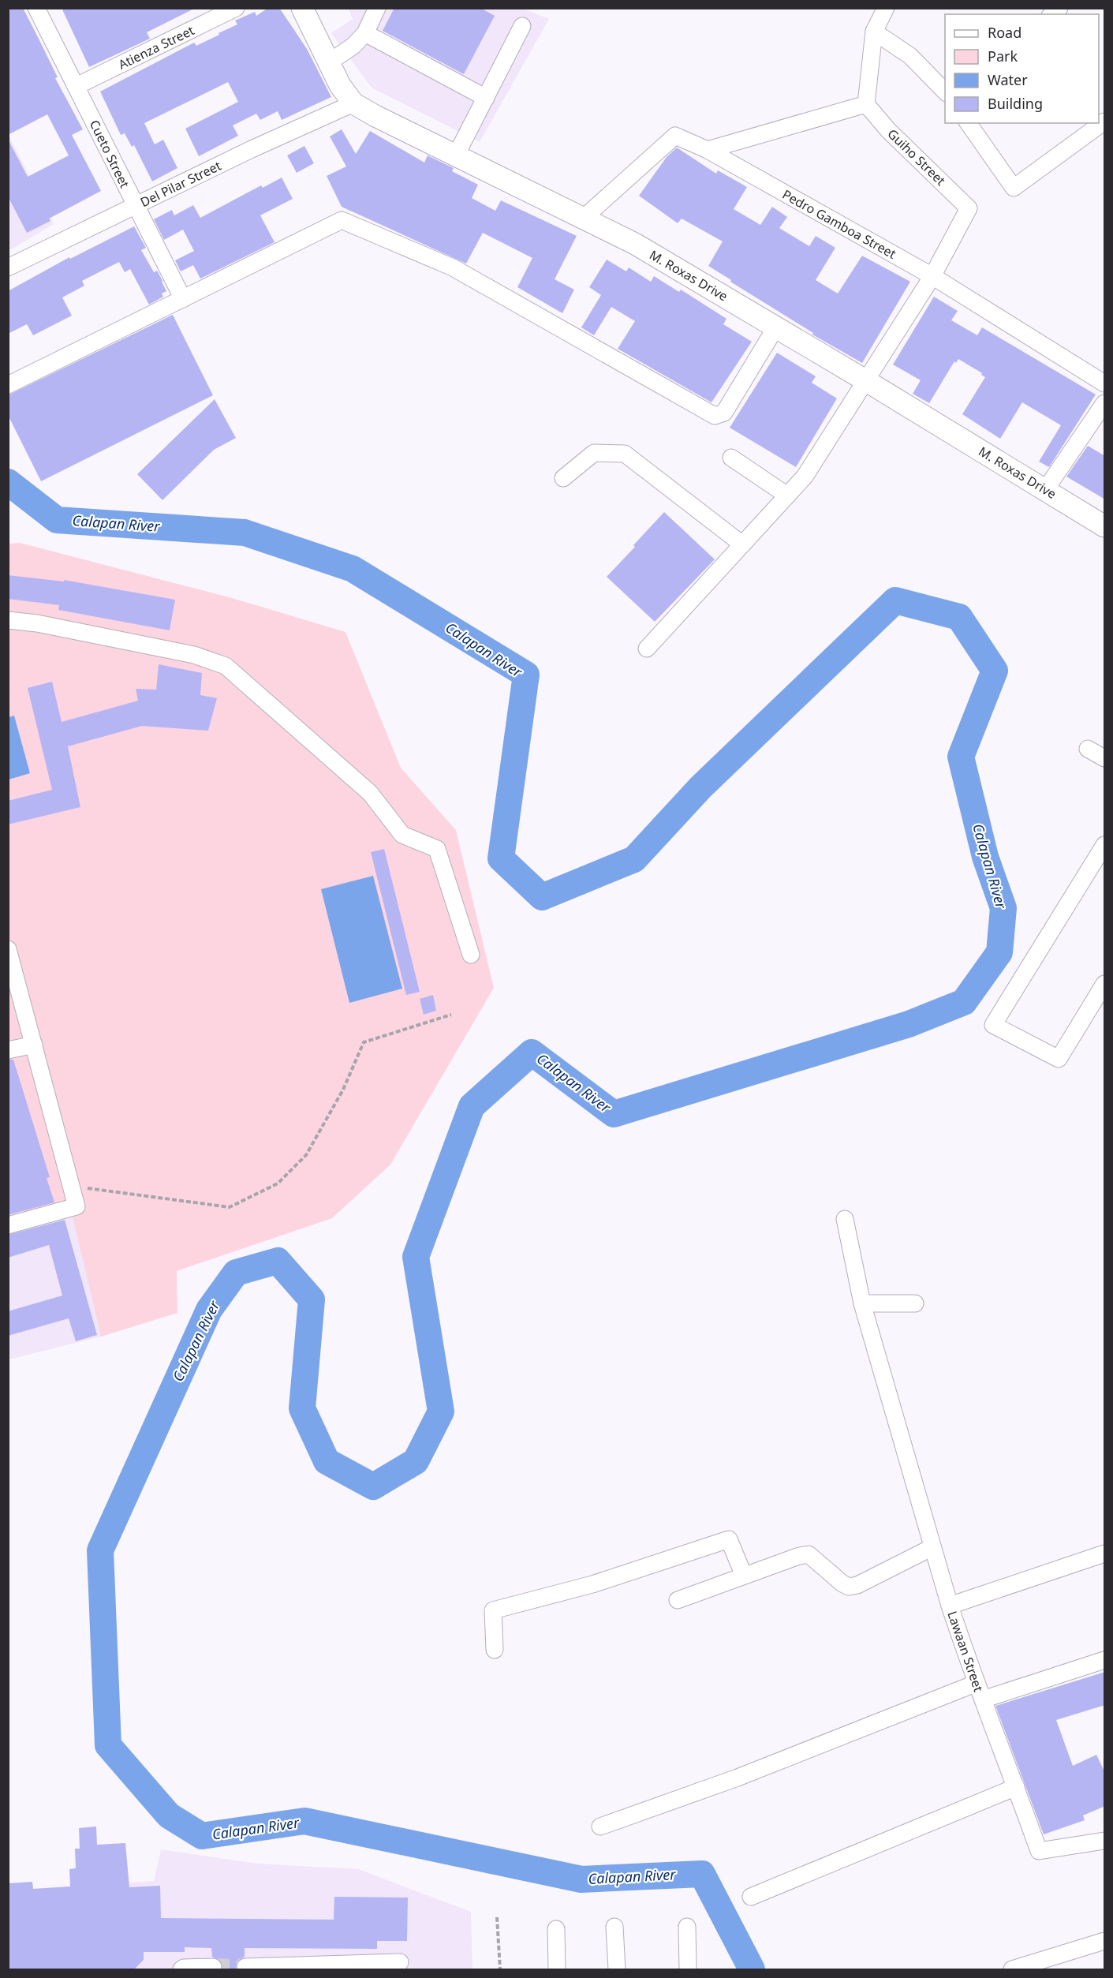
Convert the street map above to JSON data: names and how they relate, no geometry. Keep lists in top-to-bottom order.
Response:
{
  "streets": {
    "main road": ["M. Roxas Drive"],
    "street": [
      "Atienza Street",
      "Cueto Street",
      "Guiho Street",
      "Del Pilar Street",
      "Pedro Gamboa Street",
      "Lawaan Street"
    ]
  },
  "crossings": [
    ["Atienza Street", "Cueto Street"],
    ["Cueto Street", "Del Pilar Street"],
    ["Guiho Street", "Pedro Gamboa Street"],
    ["Del Pilar Street", "M. Roxas Drive"],
    ["Pedro Gamboa Street", "M. Roxas Drive"]
  ],
  "water": ["Calapan River"],
  "legend": [
    "Road",
    "Park",
    "Water",
    "Building"
  ]
}
